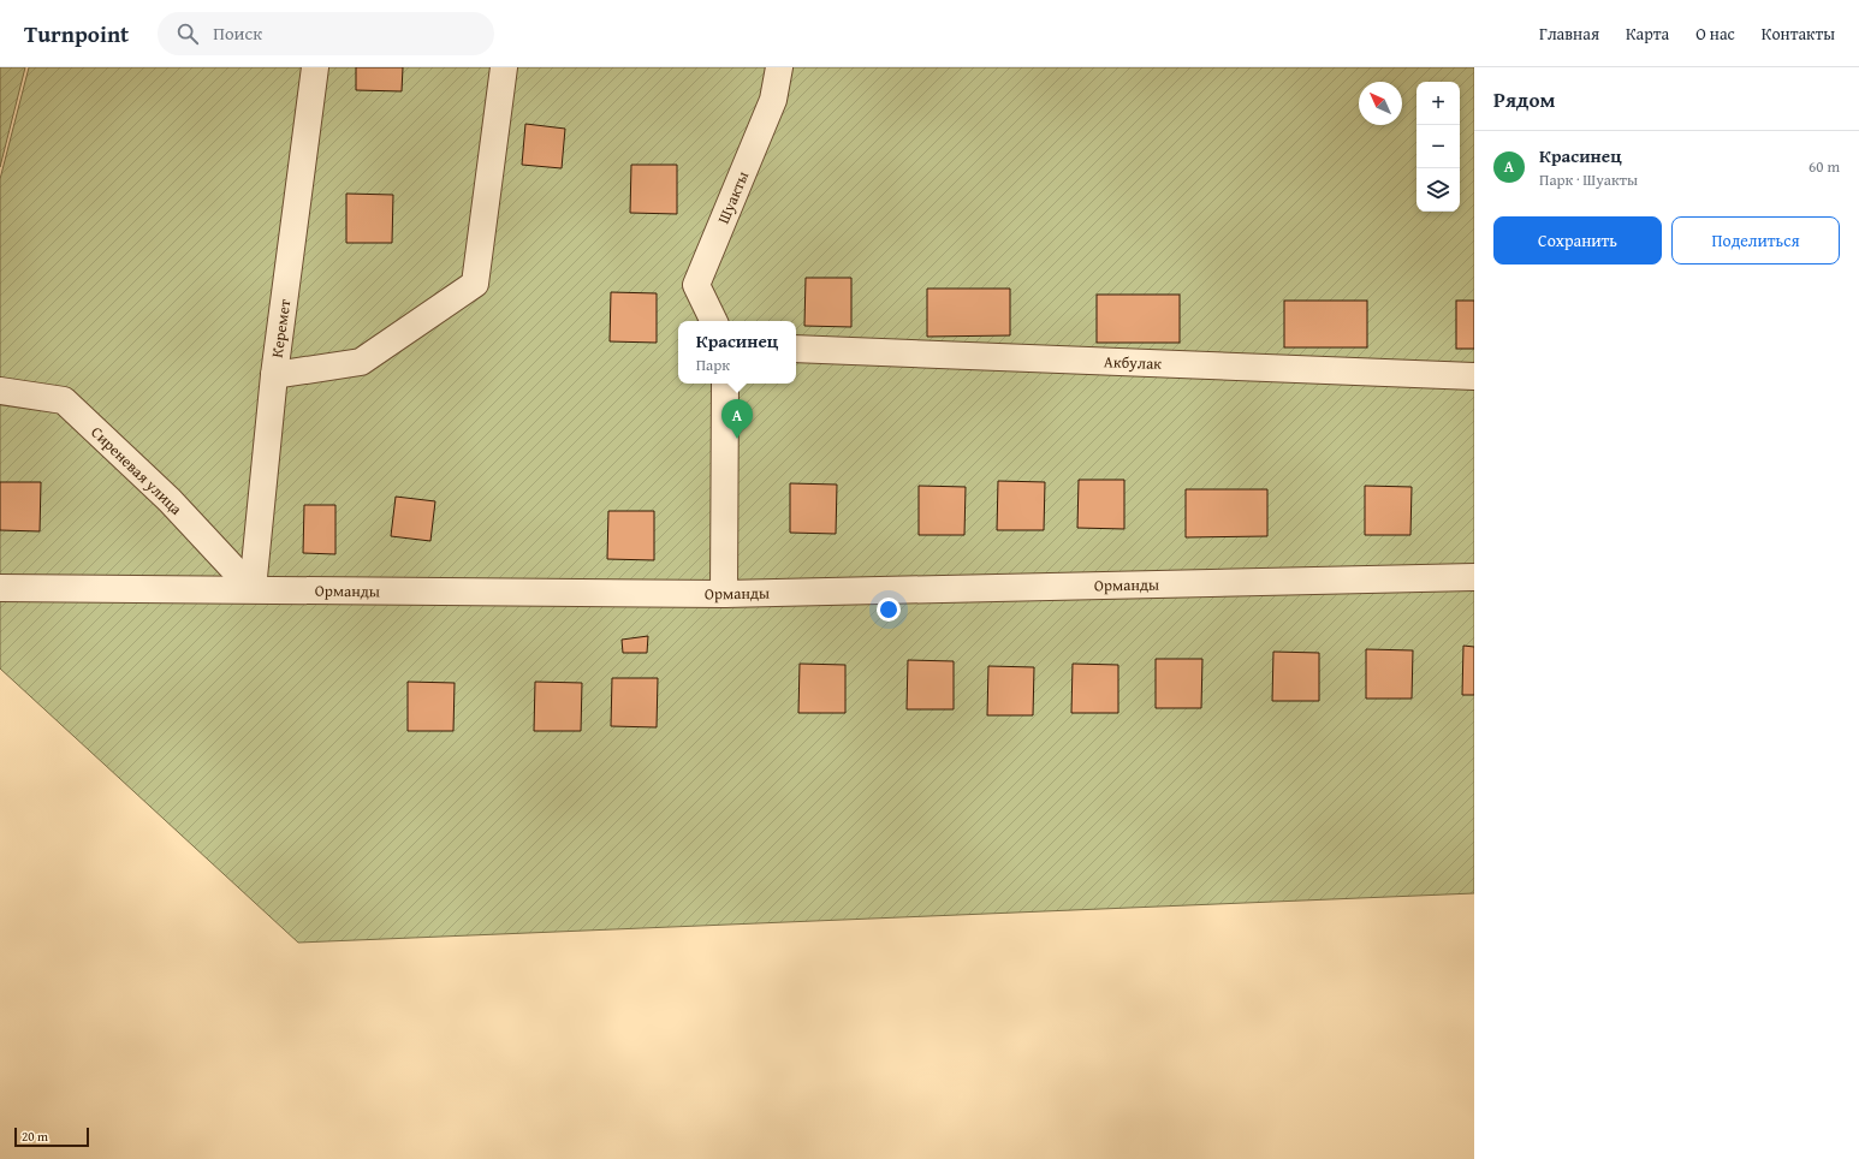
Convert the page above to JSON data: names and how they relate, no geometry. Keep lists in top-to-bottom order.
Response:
{
  "streets": {
    "street": [
      "Шуакты",
      "Керемет",
      "Акбулак",
      "Сиреневая улица",
      "Орманды"
    ]
  },
  "crossings": [
    ["Керемет", "Сиреневая улица"],
    ["Керемет", "Орманды"],
    ["Сиреневая улица", "Орманды"]
  ],
  "scale_bar": "20 m",
  "north": "top left",
  "page": {
    "header": "Turnpoint",
    "search": "Поиск",
    "nav": [
      "Главная",
      "Карта",
      "О нас",
      "Контакты"
    ],
    "heading": "Рядом",
    "map_buttons": ["+", "−"],
    "list": [
      {
        "mark": "A",
        "name": "Красинец",
        "note": "Парк · Шуакты",
        "value": "60 m"
      }
    ],
    "buttons": ["Сохранить", "Поделиться"],
    "popup": ["Красинец", "Парк"],
    "pins": "A",
    "scale": "20 m"
  }
}
